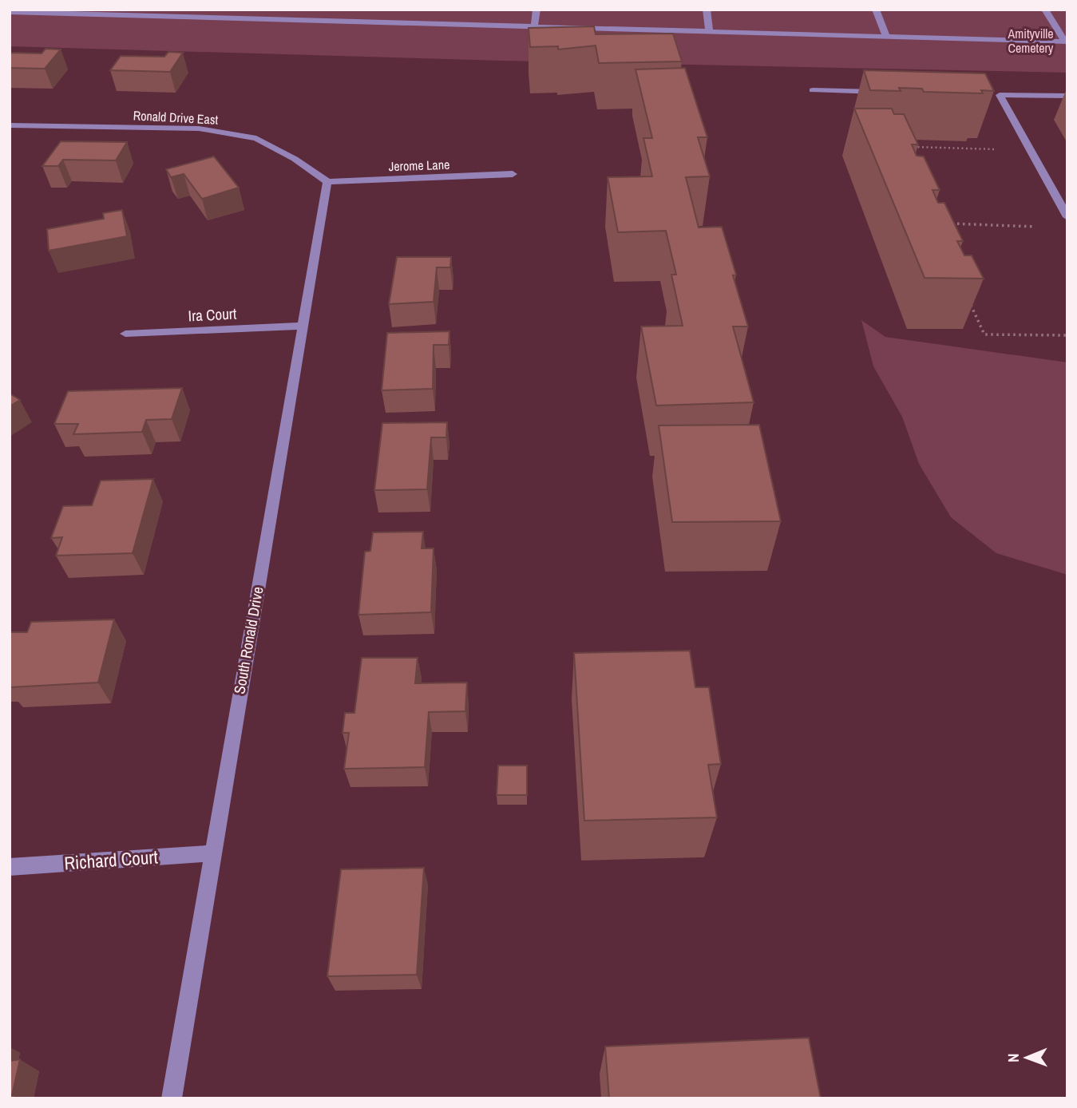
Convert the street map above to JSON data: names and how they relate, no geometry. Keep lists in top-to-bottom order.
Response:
{
  "streets": {
    "street": [
      "Ronald Drive East",
      "Jerome Lane",
      "Ira Court",
      "South Ronald Drive",
      "Richard Court"
    ]
  },
  "crossings": [
    ["Ronald Drive East", "Jerome Lane"],
    ["Ronald Drive East", "South Ronald Drive"],
    ["Jerome Lane", "South Ronald Drive"],
    ["Ira Court", "South Ronald Drive"],
    ["South Ronald Drive", "Richard Court"]
  ],
  "parks": ["Amityville Cemetery"],
  "north": "left"
}
